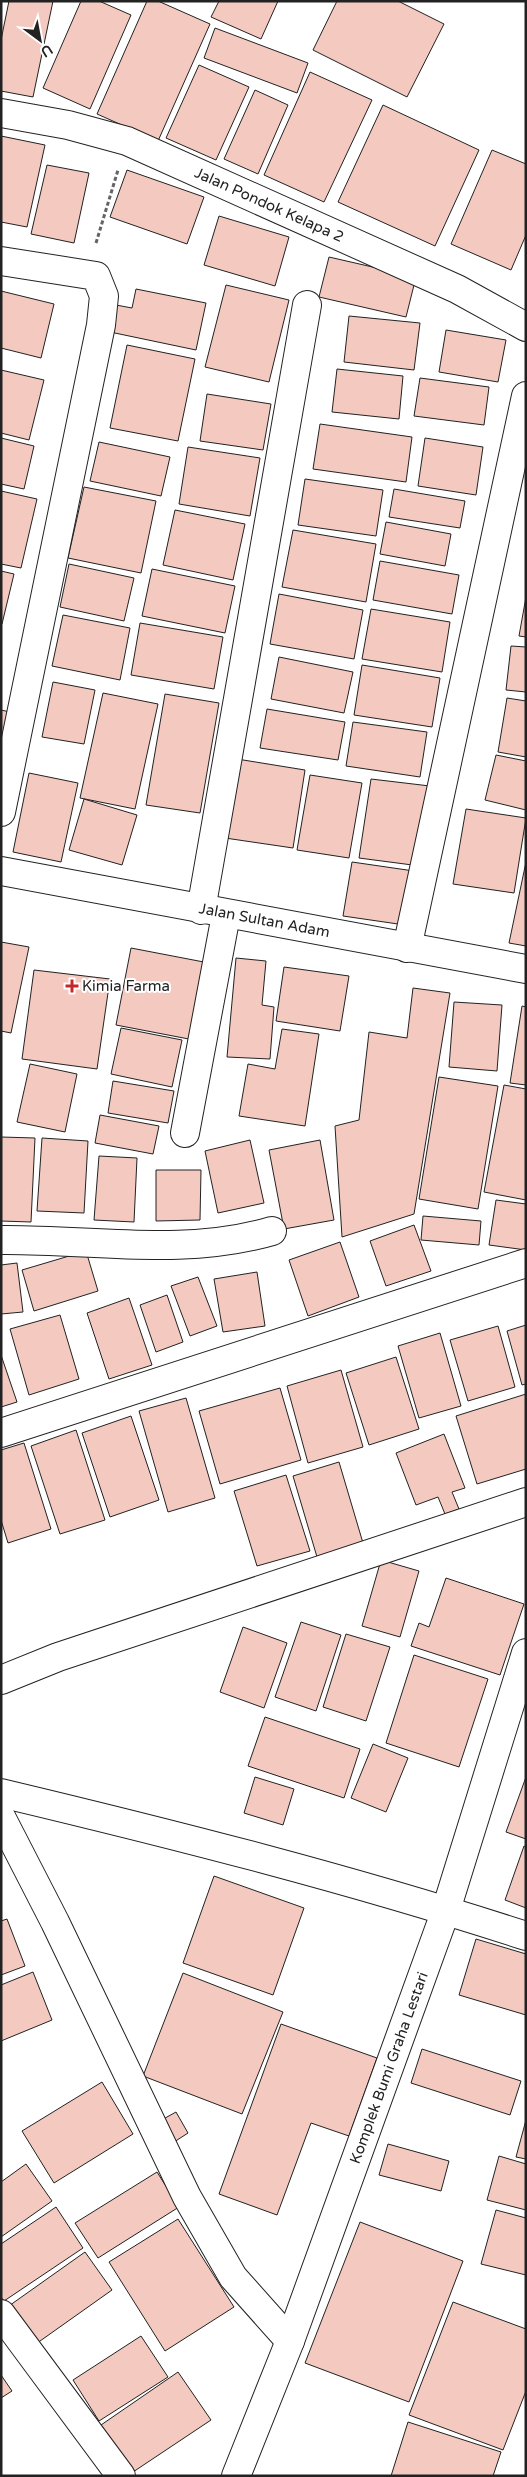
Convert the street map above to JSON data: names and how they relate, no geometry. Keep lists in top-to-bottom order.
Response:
{
  "streets": {
    "street": ["Jalan Pondok Kelapa 2", "Jalan Sultan Adam", "Komplek Bumi Graha Lestari"]
  },
  "places": {
    "health": ["Kimia Farma"]
  },
  "north": "bottom right"
}
